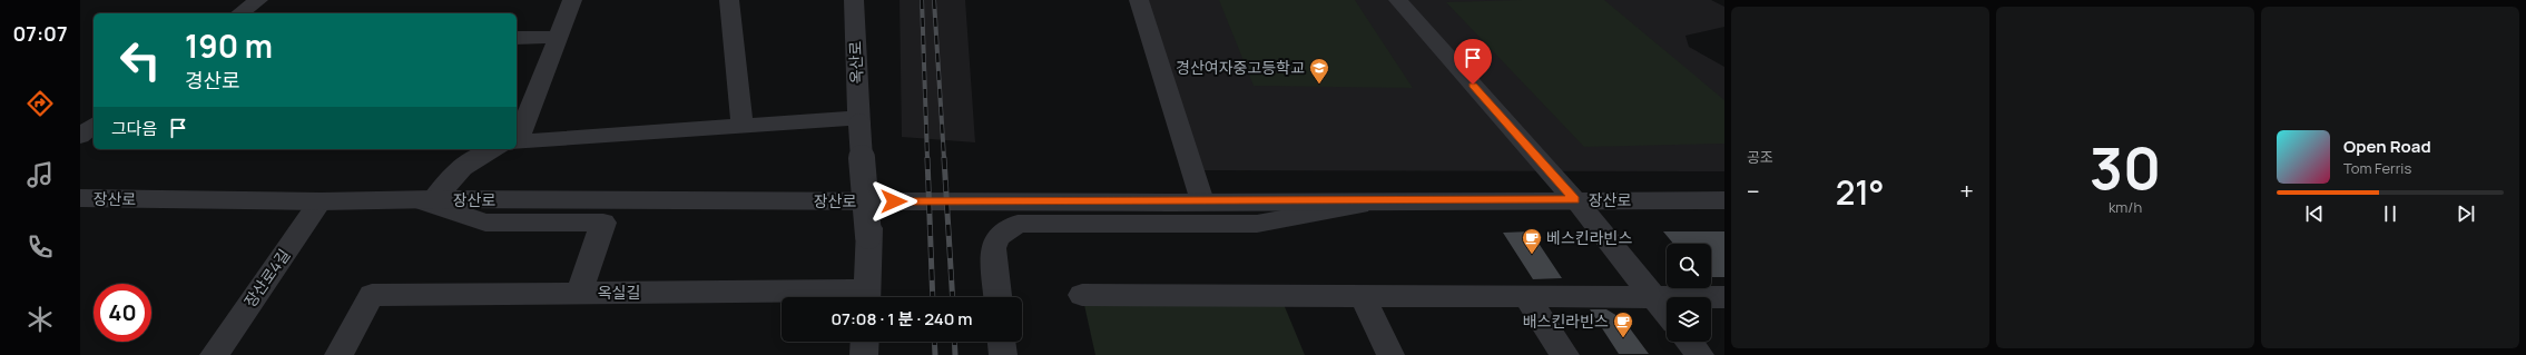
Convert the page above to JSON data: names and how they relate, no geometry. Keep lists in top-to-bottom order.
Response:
{
  "streets": {
    "street": [
      "옥산로",
      "장산로",
      "장산로4길",
      "옥실길"
    ]
  },
  "crossings": [
    ["옥산로", "옥실길"],
    ["장산로", "장산로4길"]
  ],
  "places": {
    "school or university": ["경산여자중고등학교"],
    "cafe": ["베스킨라빈스", "배스킨라빈스"]
  },
  "page": {
    "tabs": "07:07",
    "tile": [
      "공조",
      ["30", "km/h"]
    ],
    "turn": ["190 m", "경산로"],
    "then": "그다음",
    "song": ["Open Road", "Tom Ferris"],
    "heat": ["−", "21°", "+"],
    "limit": "40",
    "trip": "07:08 · 1 분 · 240 m"
  }
}
